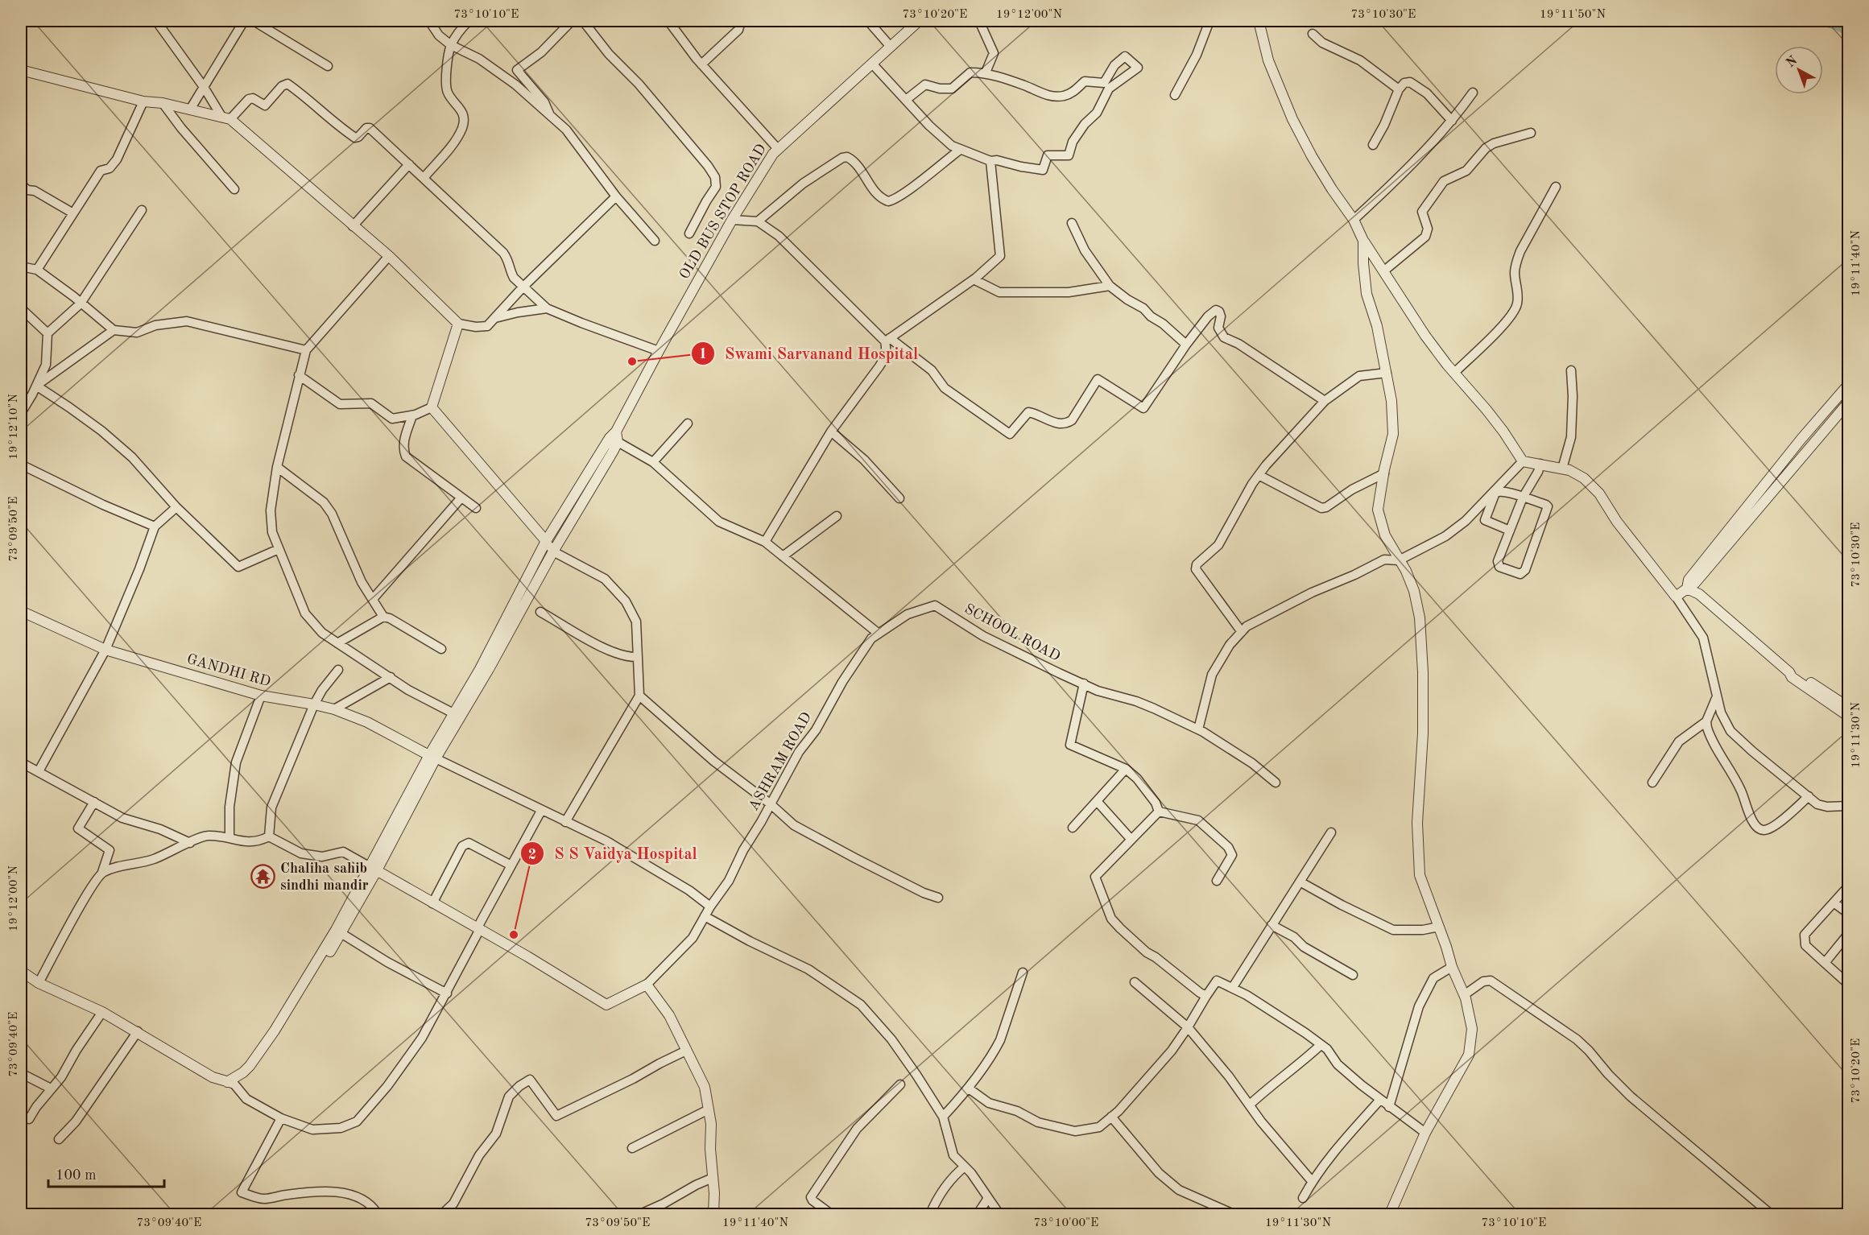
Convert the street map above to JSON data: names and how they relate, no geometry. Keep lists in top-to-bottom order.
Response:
{
  "streets": {
    "street": [
      "OLD BUS STOP ROAD",
      "SCHOOL ROAD",
      "GANDHI RD",
      "ASHRAM ROAD"
    ]
  },
  "crossings": [
    ["SCHOOL ROAD", "ASHRAM ROAD"]
  ],
  "places": {
    "other": ["Swami Sarvanand Hospital", "S S Vaidya Hospital"],
    "temple": ["Chaliha sahib sindhi mandir"]
  },
  "scale_bar": "100 m",
  "north": "top left",
  "coordinates": [
    "73°10'10\"E",
    "73°10'20\"E",
    "19°12'00\"N",
    "73°10'30\"E",
    "19°11'50\"N",
    "19°11'40\"N",
    "19°12'10\"N",
    "73°09'50\"E",
    "19°11'30\"N",
    "73°09'40\"E",
    "73°10'00\"E"
  ]
}
